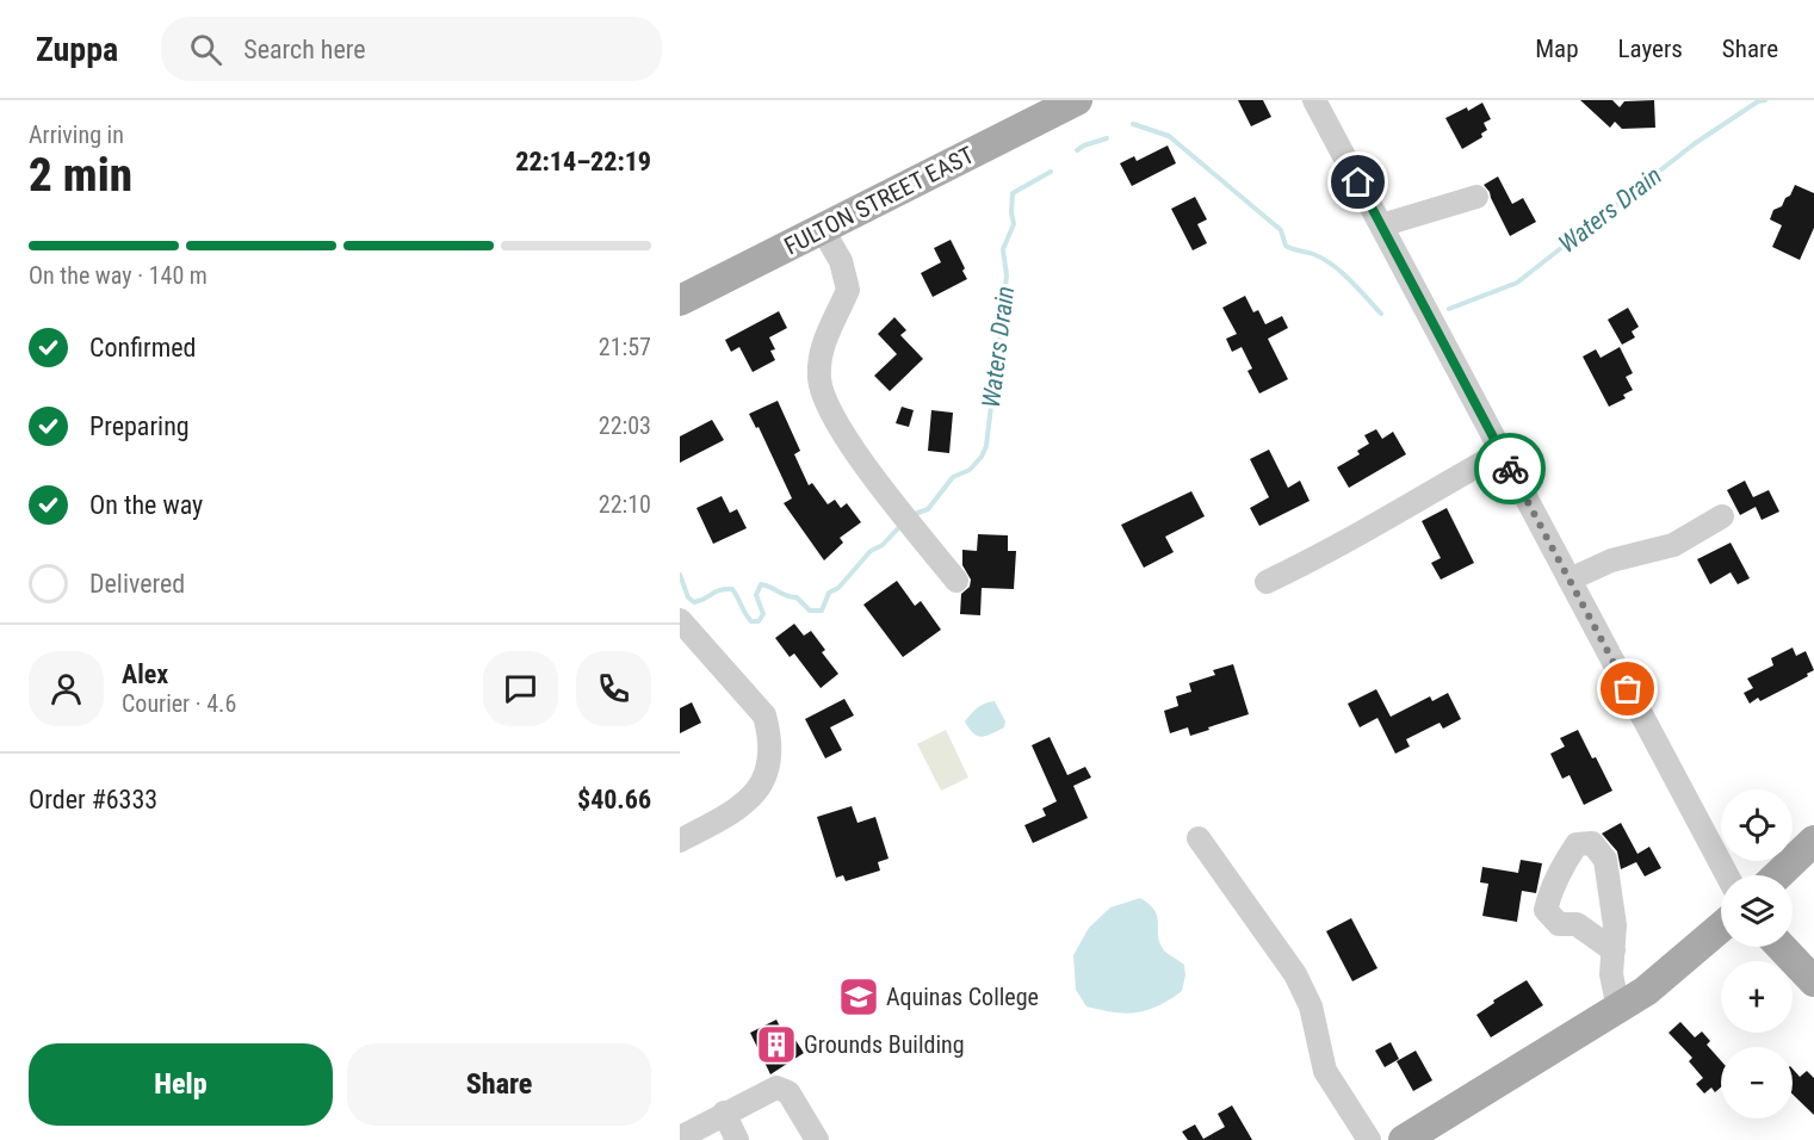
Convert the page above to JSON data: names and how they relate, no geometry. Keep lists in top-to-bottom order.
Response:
{
  "streets": {
    "main road": ["FULTON STREET EAST"]
  },
  "water": ["Waters Drain"],
  "places": {
    "school or university": ["Aquinas College"],
    "building": ["Grounds Building"]
  },
  "page": {
    "header": "Zuppa",
    "search": "Search here",
    "nav": ["Map", "Layers", "Share"],
    "heading": ["2 min", "Arriving in", "22:14–22:19"],
    "panel": [
      "Alex",
      "Courier · 4.6",
      "Order #6333",
      "$40.66"
    ],
    "bar": "On the way · 140 m",
    "list": [
      ["Confirmed", "21:57"],
      ["Preparing", "22:03"],
      ["On the way", "22:10"],
      "Delivered"
    ],
    "map_buttons": ["+", "−"],
    "buttons": ["Help", "Share"]
  }
}
